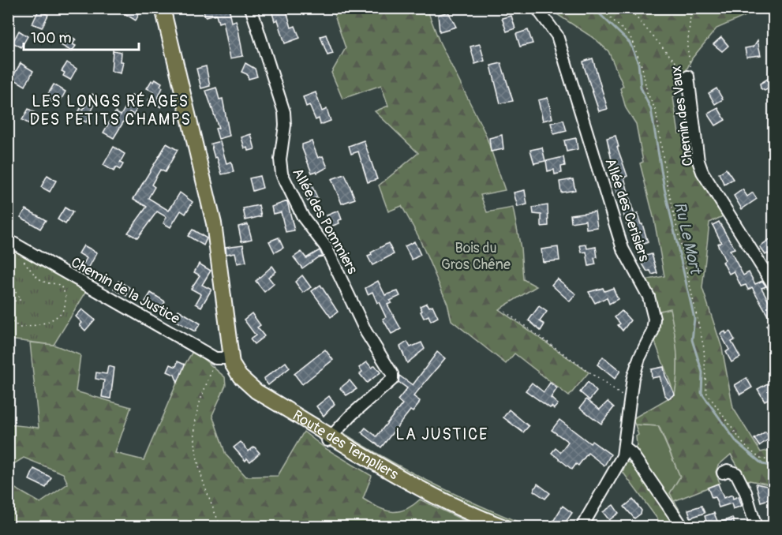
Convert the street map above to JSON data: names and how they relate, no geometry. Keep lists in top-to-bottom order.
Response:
{
  "streets": {
    "main road": ["Route des Templiers"],
    "street": [
      "Chemin des Vaux",
      "Allée des Cerisiers",
      "Allée des Pommiers",
      "Chemin de la Justice"
    ]
  },
  "crossings": [
    ["Allée des Pommiers", "Route des Templiers"],
    ["Chemin de la Justice", "Route des Templiers"]
  ],
  "districts": ["LES LONGS RÉAGES DES PETITS CHAMPS", "LA JUSTICE"],
  "water": ["Ru Le Mort"],
  "parks": ["Bois du Gros Chêne"],
  "scale_bar": "100 m"
}
